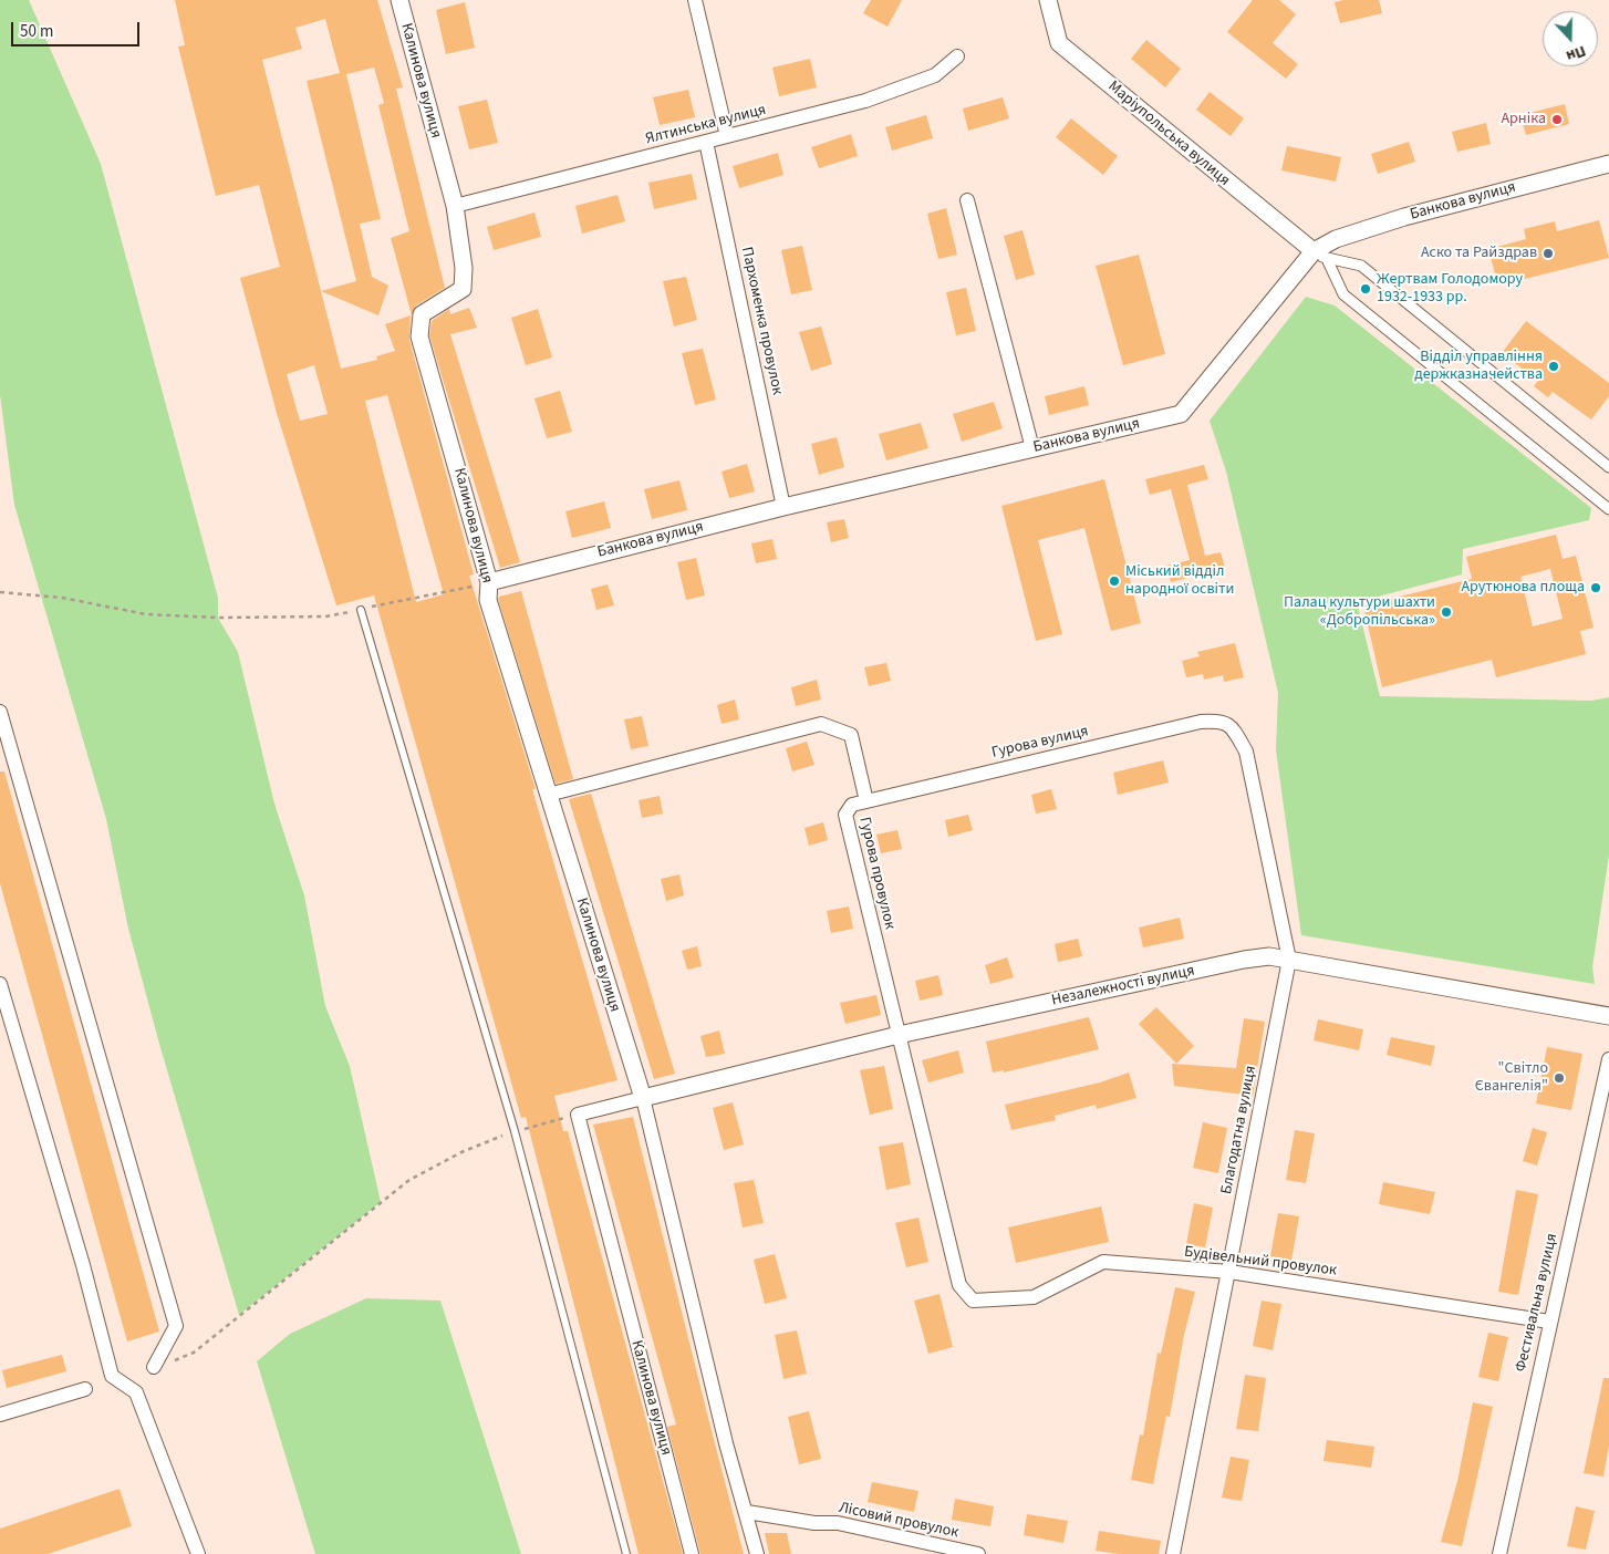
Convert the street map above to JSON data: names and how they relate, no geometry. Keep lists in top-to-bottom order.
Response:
{
  "streets": {
    "street": [
      "Калинова вулиця",
      "Ялтинська вулиця",
      "Маріупольська вулиця",
      "Банкова вулиця",
      "Пархоменка провулок",
      "Гурова вулиця",
      "Гурова провулок",
      "Незалежності вулиця",
      "Благодатна вулиця",
      "Будівельний провулок",
      "Фестивальна вулиця",
      "Лісовий провулок"
    ]
  },
  "crossings": [
    ["Калинова вулиця", "Ялтинська вулиця"],
    ["Калинова вулиця", "Банкова вулиця"],
    ["Калинова вулиця", "Гурова провулок"],
    ["Калинова вулиця", "Незалежності вулиця"],
    ["Калинова вулиця", "Лісовий провулок"],
    ["Ялтинська вулиця", "Пархоменка провулок"],
    ["Маріупольська вулиця", "Банкова вулиця"],
    ["Банкова вулиця", "Пархоменка провулок"],
    ["Гурова вулиця", "Гурова провулок"],
    ["Гурова вулиця", "Благодатна вулиця"],
    ["Гурова провулок", "Незалежності вулиця"],
    ["Гурова провулок", "Будівельний провулок"],
    ["Незалежності вулиця", "Благодатна вулиця"],
    ["Благодатна вулиця", "Будівельний провулок"],
    ["Будівельний провулок", "Фестивальна вулиця"]
  ],
  "places": [
    "Арніка",
    "Аско та Райздрав",
    "Жертвам Голодомору 1932-1933 рр.",
    "Відділ управління держказначейства",
    "Міський відділ народної освіти",
    "Арутюнова площа",
    "Палац культури шахти «Добропільська»",
    "\"Світло Євангелія\""
  ],
  "scale_bar": "50 m",
  "north": "bottom"
}
